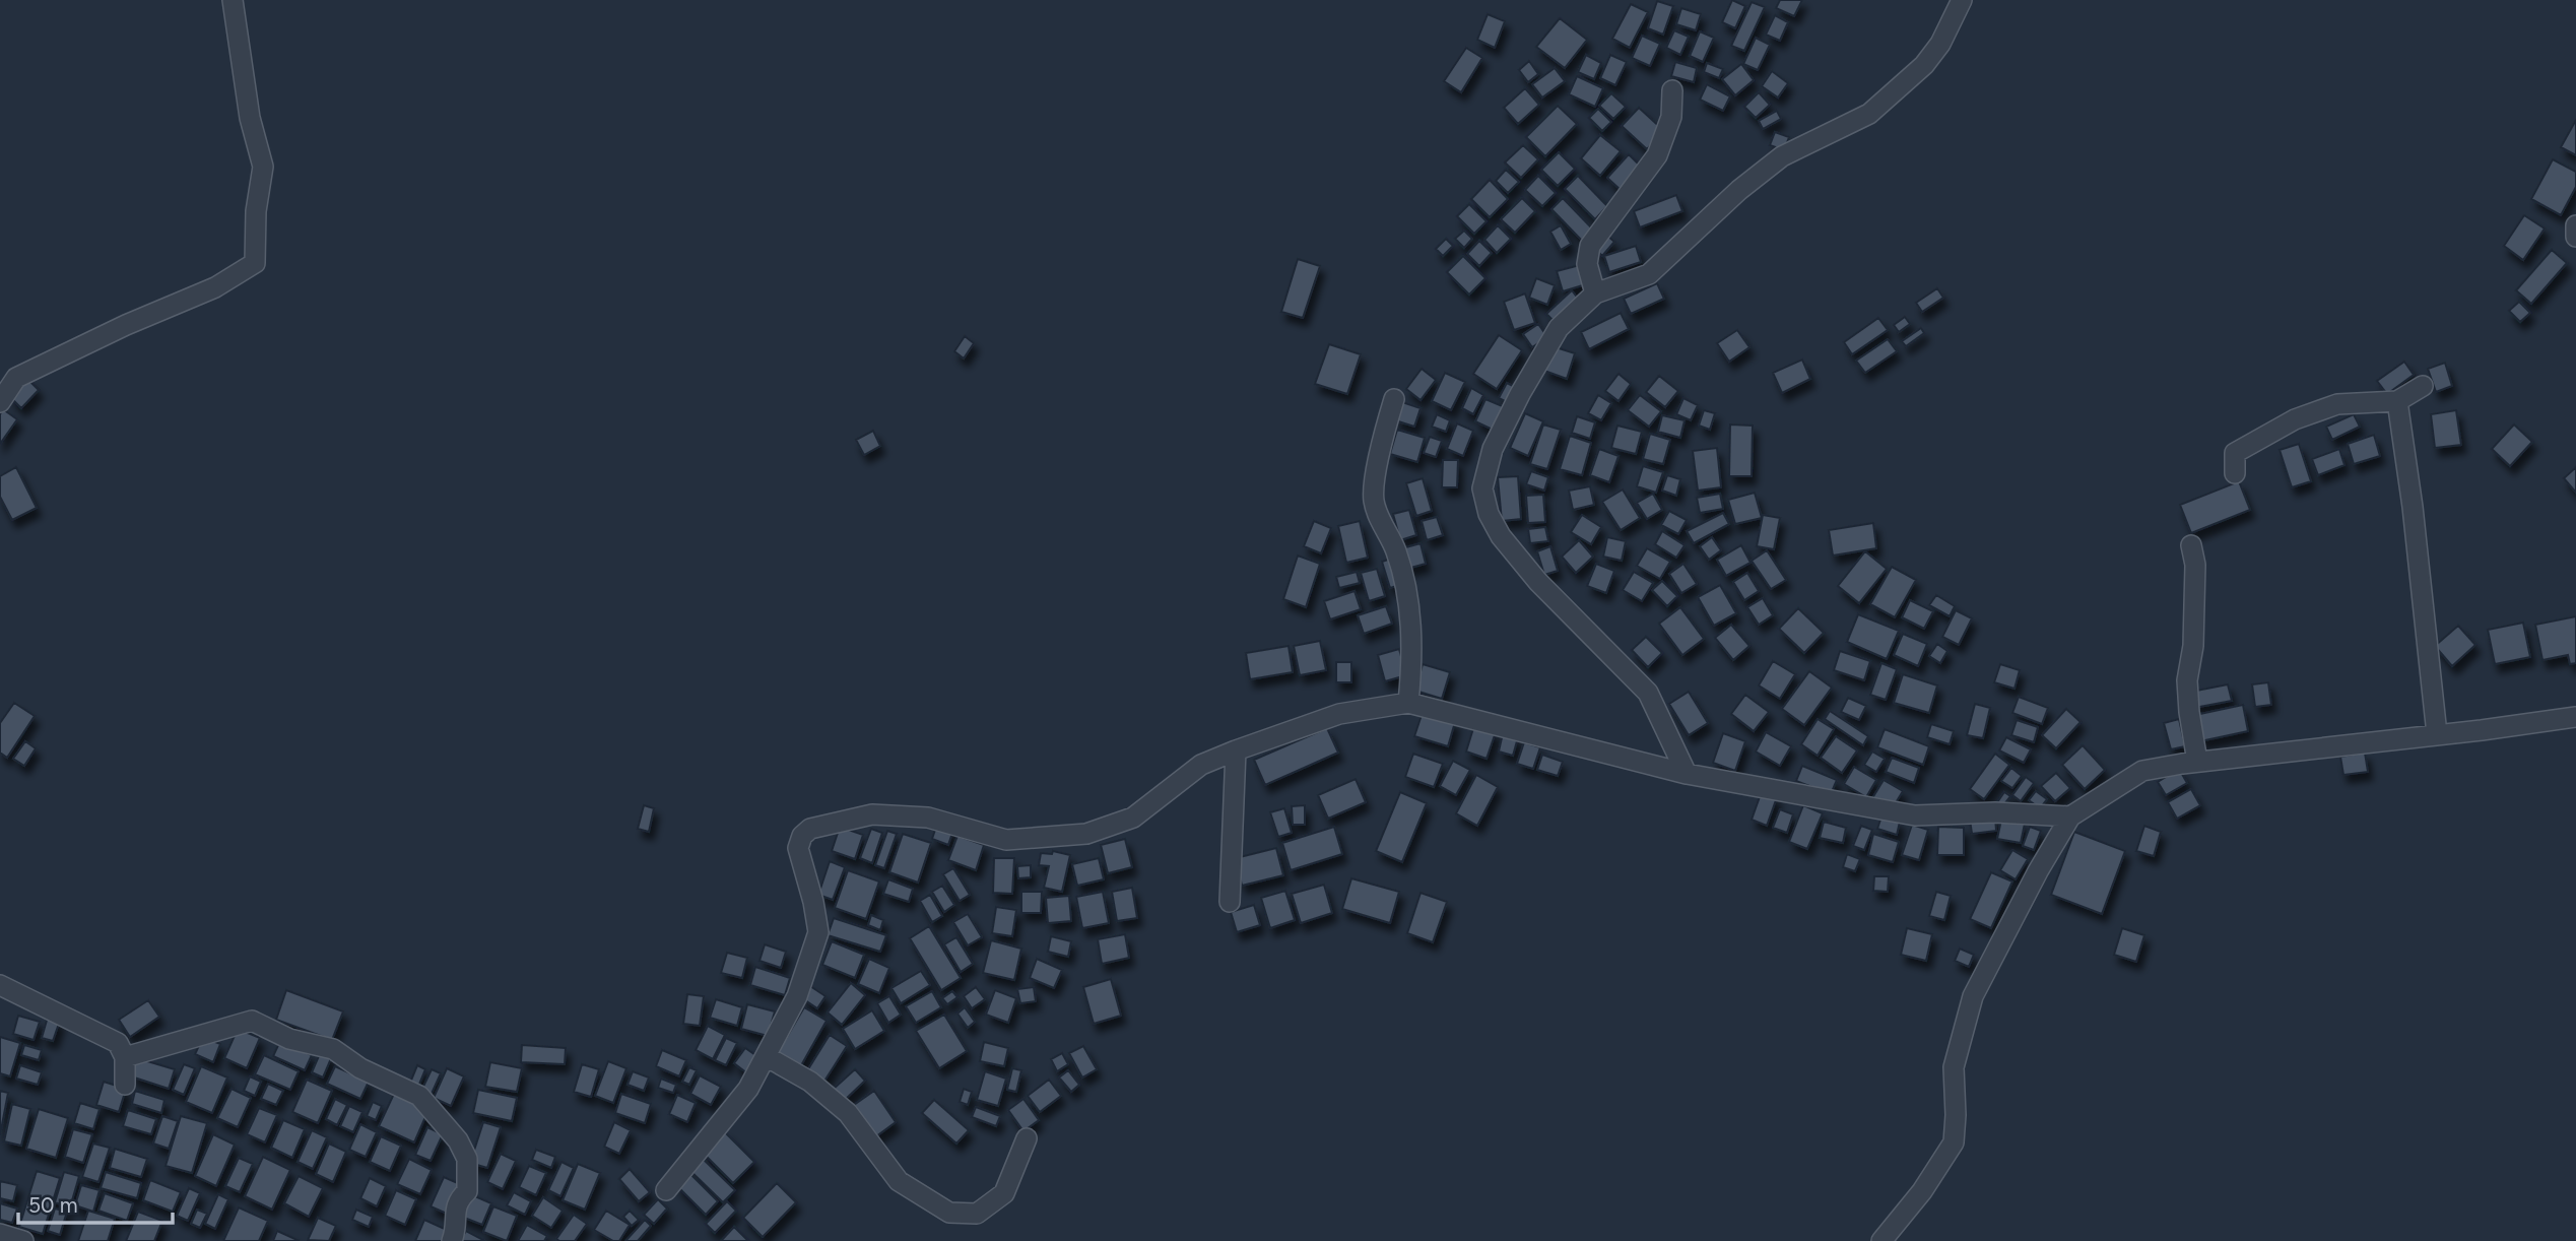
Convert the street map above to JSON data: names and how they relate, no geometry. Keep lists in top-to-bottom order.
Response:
{
  "scale_bar": "50 m"
}
